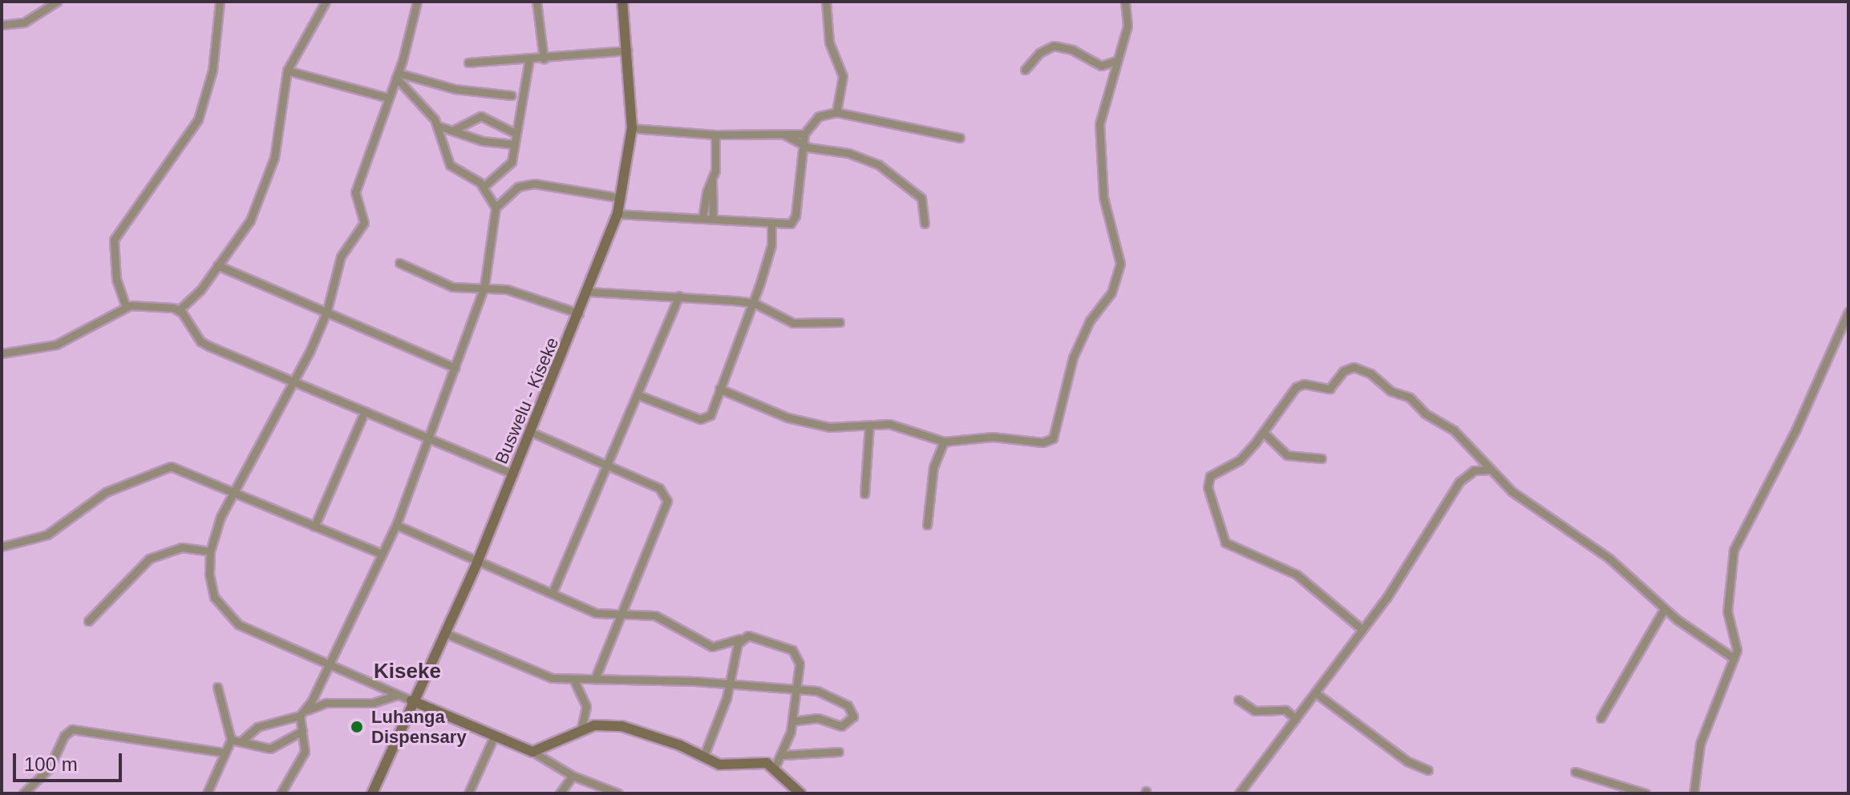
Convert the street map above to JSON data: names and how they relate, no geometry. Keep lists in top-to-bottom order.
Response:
{
  "streets": {
    "main road": ["Buswelu - Kiseke"]
  },
  "districts": ["Kiseke"],
  "places": ["Luhanga Dispensary"],
  "scale_bar": "100 m"
}
